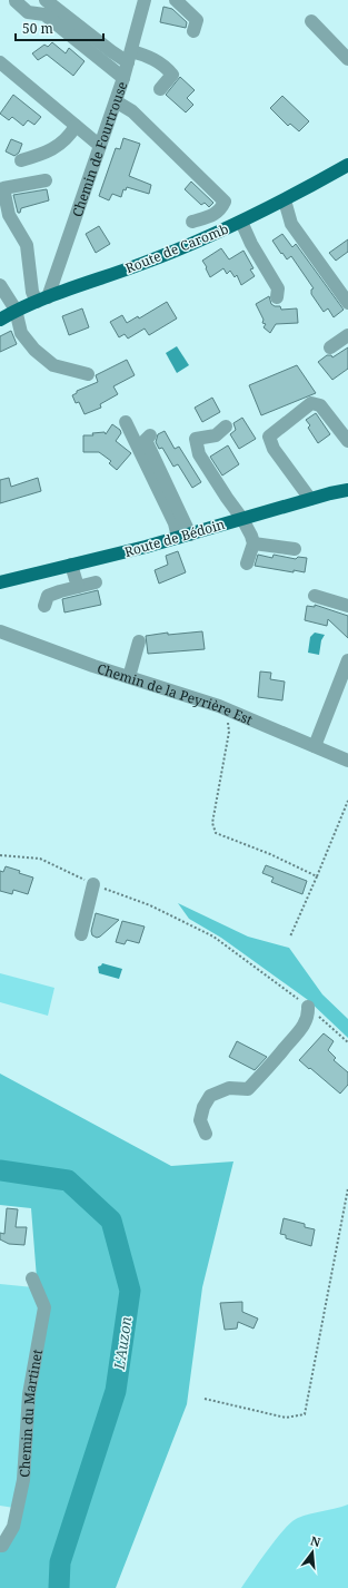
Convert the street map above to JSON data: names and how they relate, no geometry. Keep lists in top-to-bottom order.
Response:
{
  "streets": {
    "main road": ["Route de Caromb", "Route de Bédoin"],
    "street": ["Chemin de Fourtrouse", "Chemin de la Peyrière Est", "Chemin du Martinet"]
  },
  "crossings": [
    ["Chemin de Fourtrouse", "Route de Caromb"]
  ],
  "water": ["L'Auzon"],
  "scale_bar": "50 m",
  "north": "top"
}
